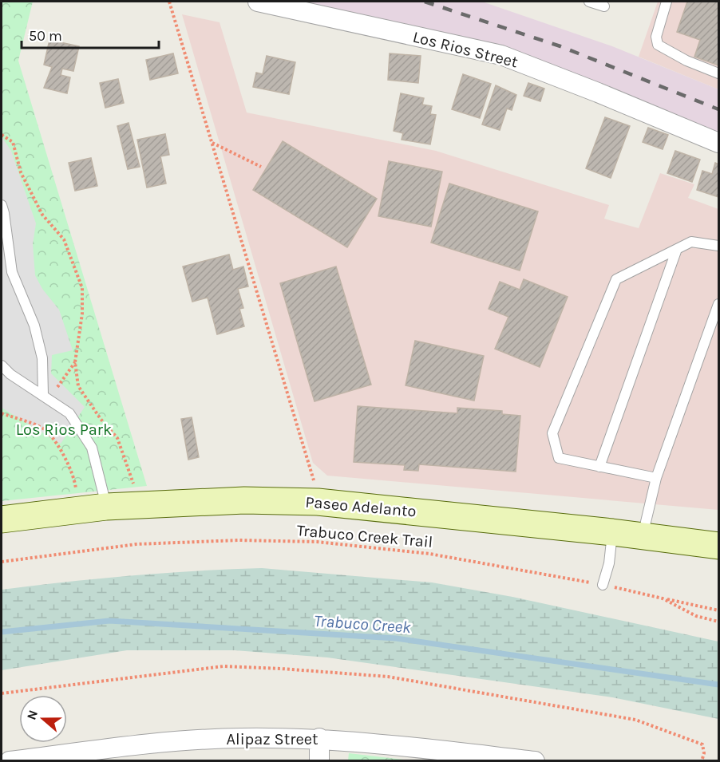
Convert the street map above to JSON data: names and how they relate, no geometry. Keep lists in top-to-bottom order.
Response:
{
  "streets": {
    "street": ["Los Rios Street", "Paseo Adelanto", "Alipaz Street"],
    "path": ["Trabuco Creek Trail"]
  },
  "water": ["Trabuco Creek"],
  "parks": ["Los Rios Park"],
  "scale_bar": "50 m",
  "north": "left"
}
